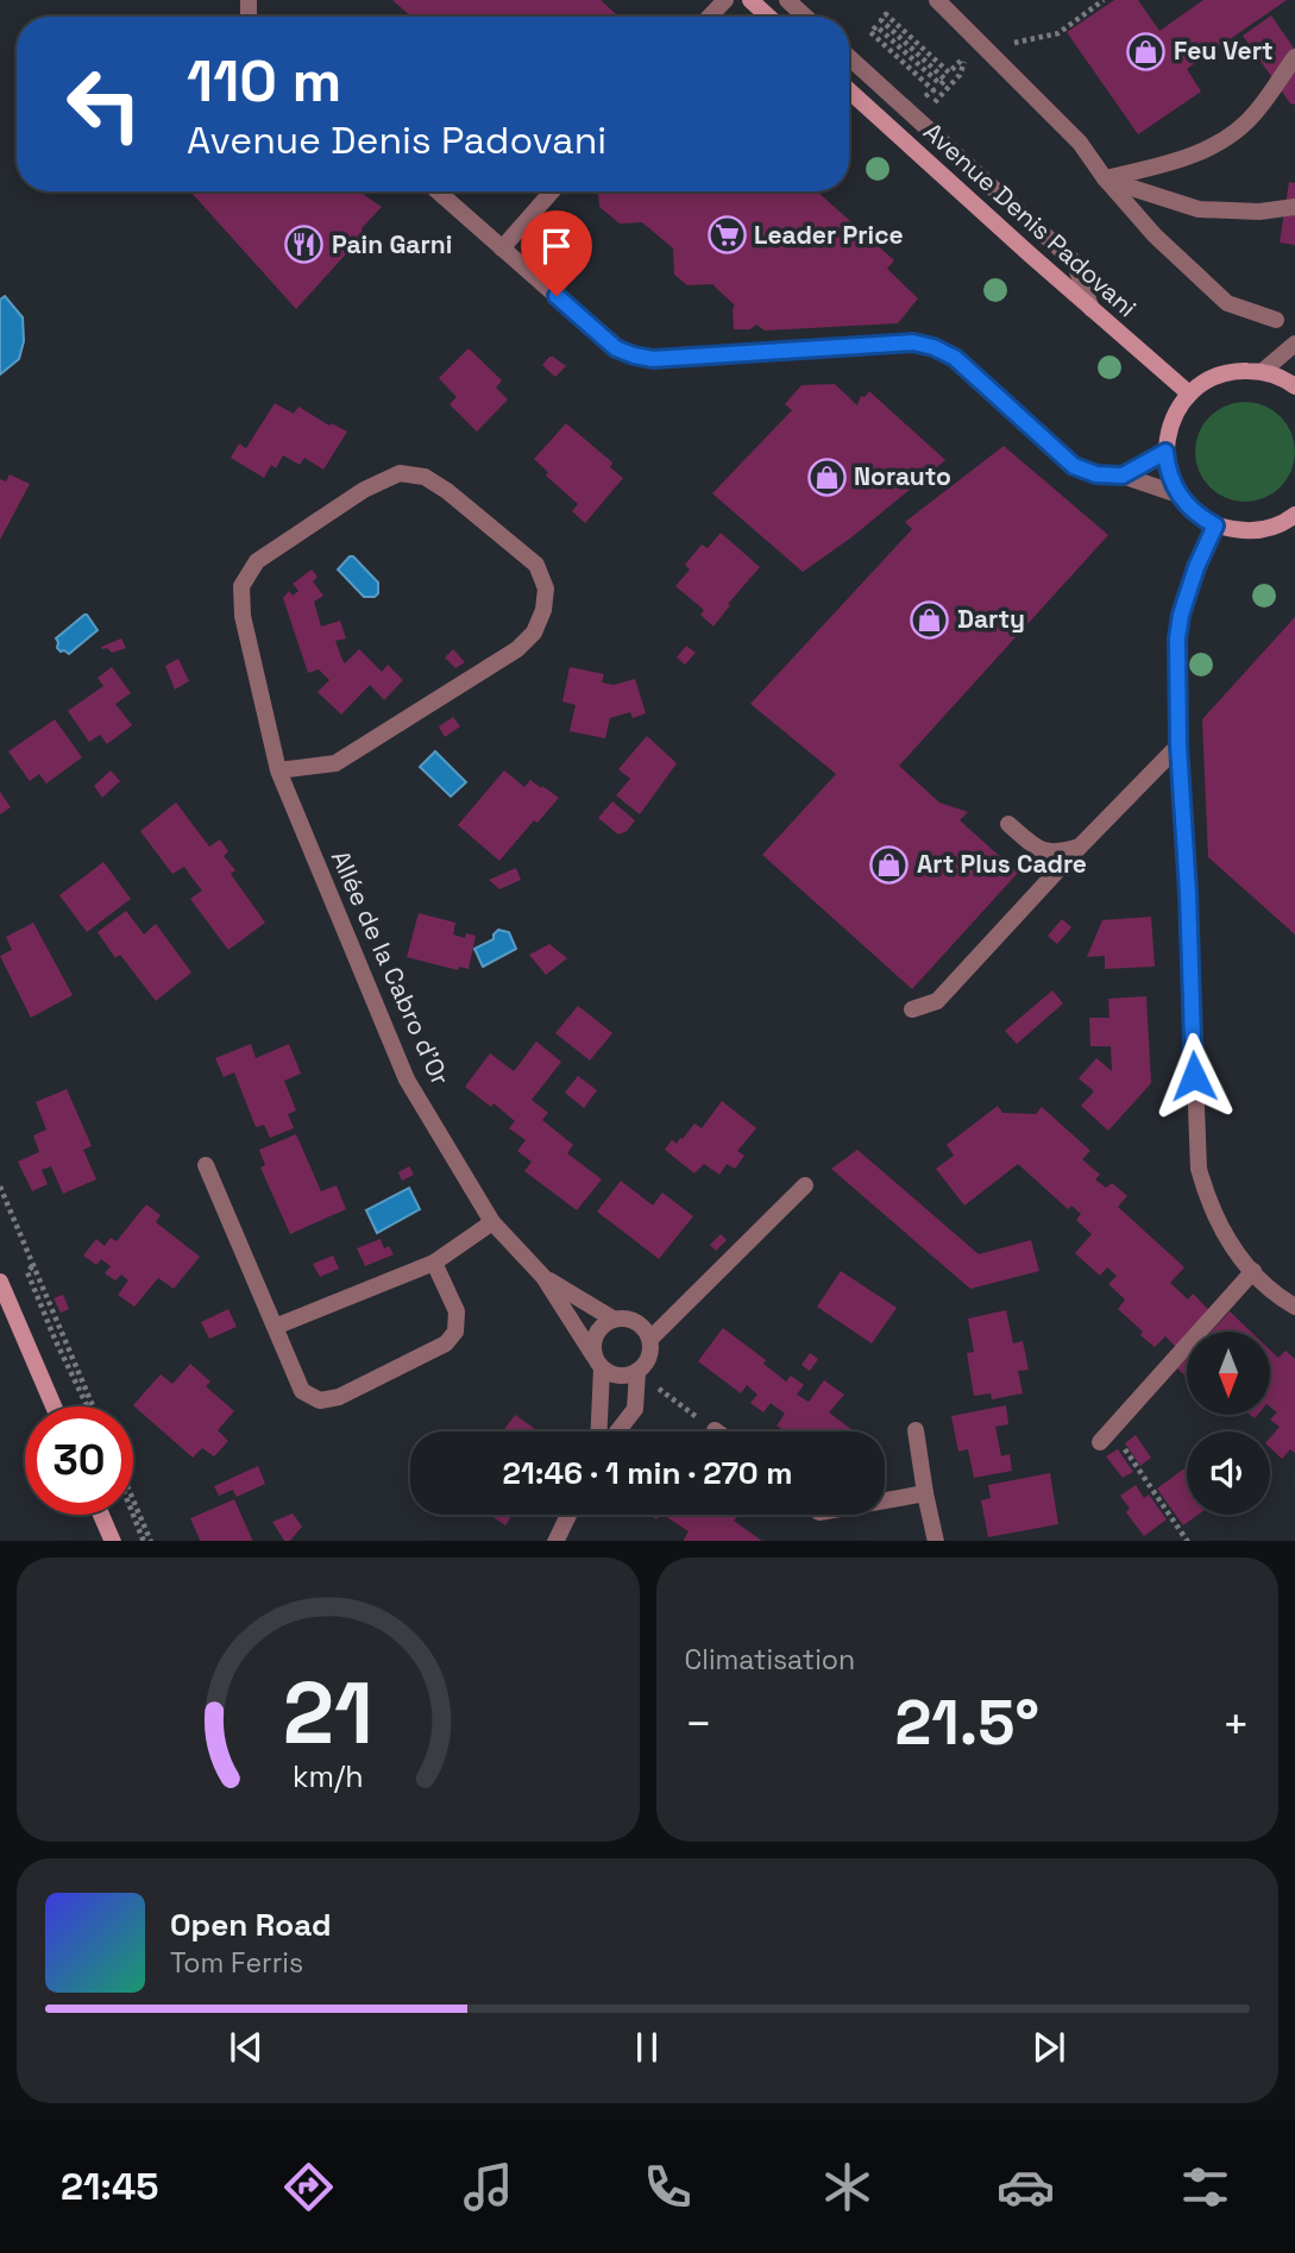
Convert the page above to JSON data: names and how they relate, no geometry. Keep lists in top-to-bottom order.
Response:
{
  "streets": {
    "main road": ["Avenue Denis Padovani"],
    "street": ["Allée de la Cabro d'Or"]
  },
  "places": {
    "shop": [
      "Feu Vert",
      "Norauto",
      "Darty",
      "Art Plus Cadre"
    ],
    "supermarket": ["Leader Price"],
    "restaurant": ["Pain Garni"]
  },
  "north": "bottom",
  "page": {
    "turn": ["110 m", "Avenue Denis Padovani"],
    "limit": "30",
    "trip": "21:46 · 1 min · 270 m",
    "tile": "Climatisation",
    "heat": ["−", "21.5°", "+"],
    "song": ["Open Road", "Tom Ferris"],
    "tabs": "21:45",
    "gauge": ["21", "km/h"]
  }
}
